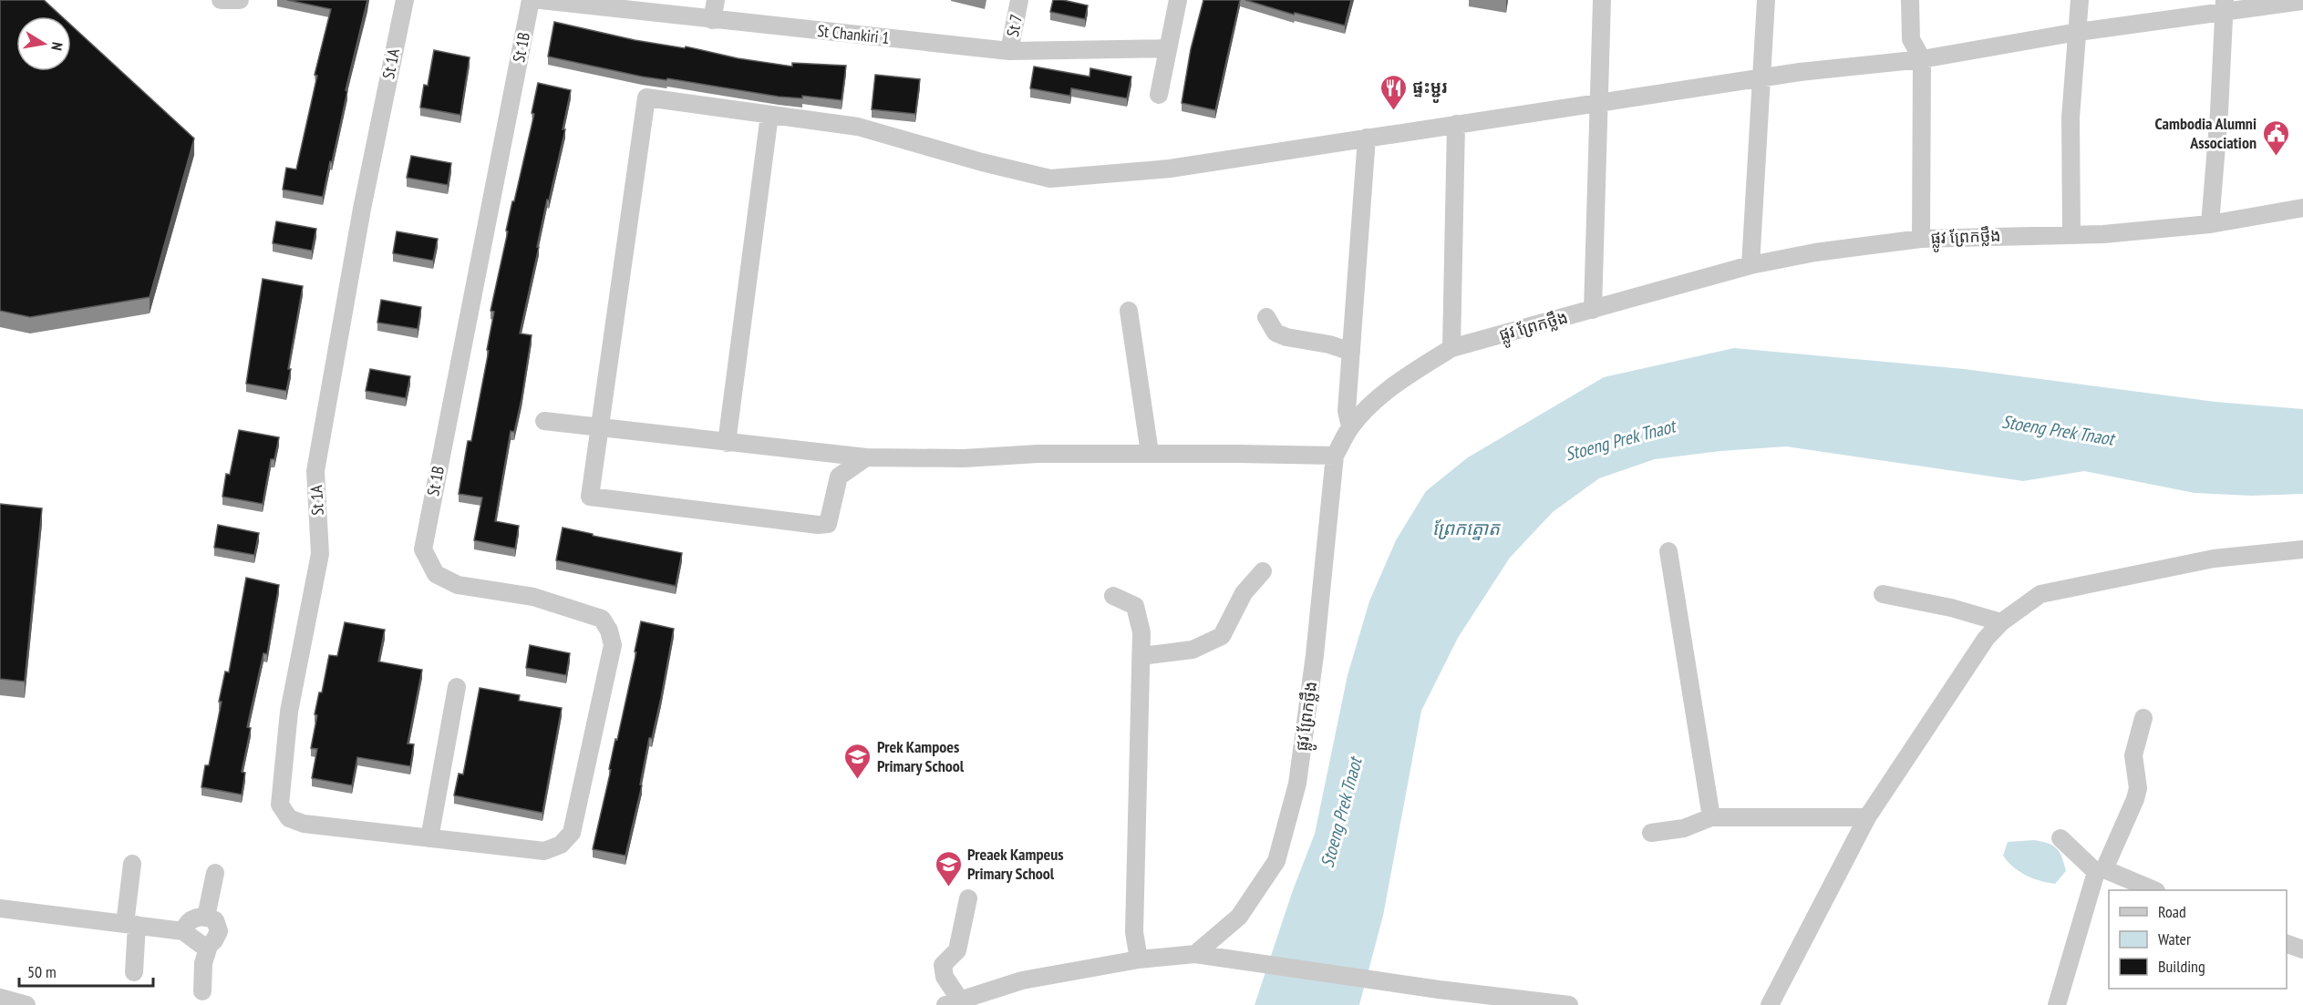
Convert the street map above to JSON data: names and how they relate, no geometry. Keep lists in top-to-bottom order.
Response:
{
  "streets": {
    "street": [
      "St 7",
      "St Chankiri 1",
      "St 1B",
      "St 1A",
      "ផ្លូវ ព្រែកថ្លឹង"
    ]
  },
  "crossings": [
    ["St 7", "St Chankiri 1"],
    ["St 1B", "St 1A"]
  ],
  "water": ["Stoeng Prek Tnaot", "ព្រែកត្នោត"],
  "places": {
    "restaurant": ["ផ្ទះម្ជូរ"],
    "public building": ["Cambodia Alumni Association"],
    "school or university": ["Prek Kampoes Primary School", "Preaek Kampeus Primary School"]
  },
  "legend": ["Road", "Water", "Building"],
  "scale_bar": "50 m",
  "north": "right"
}
